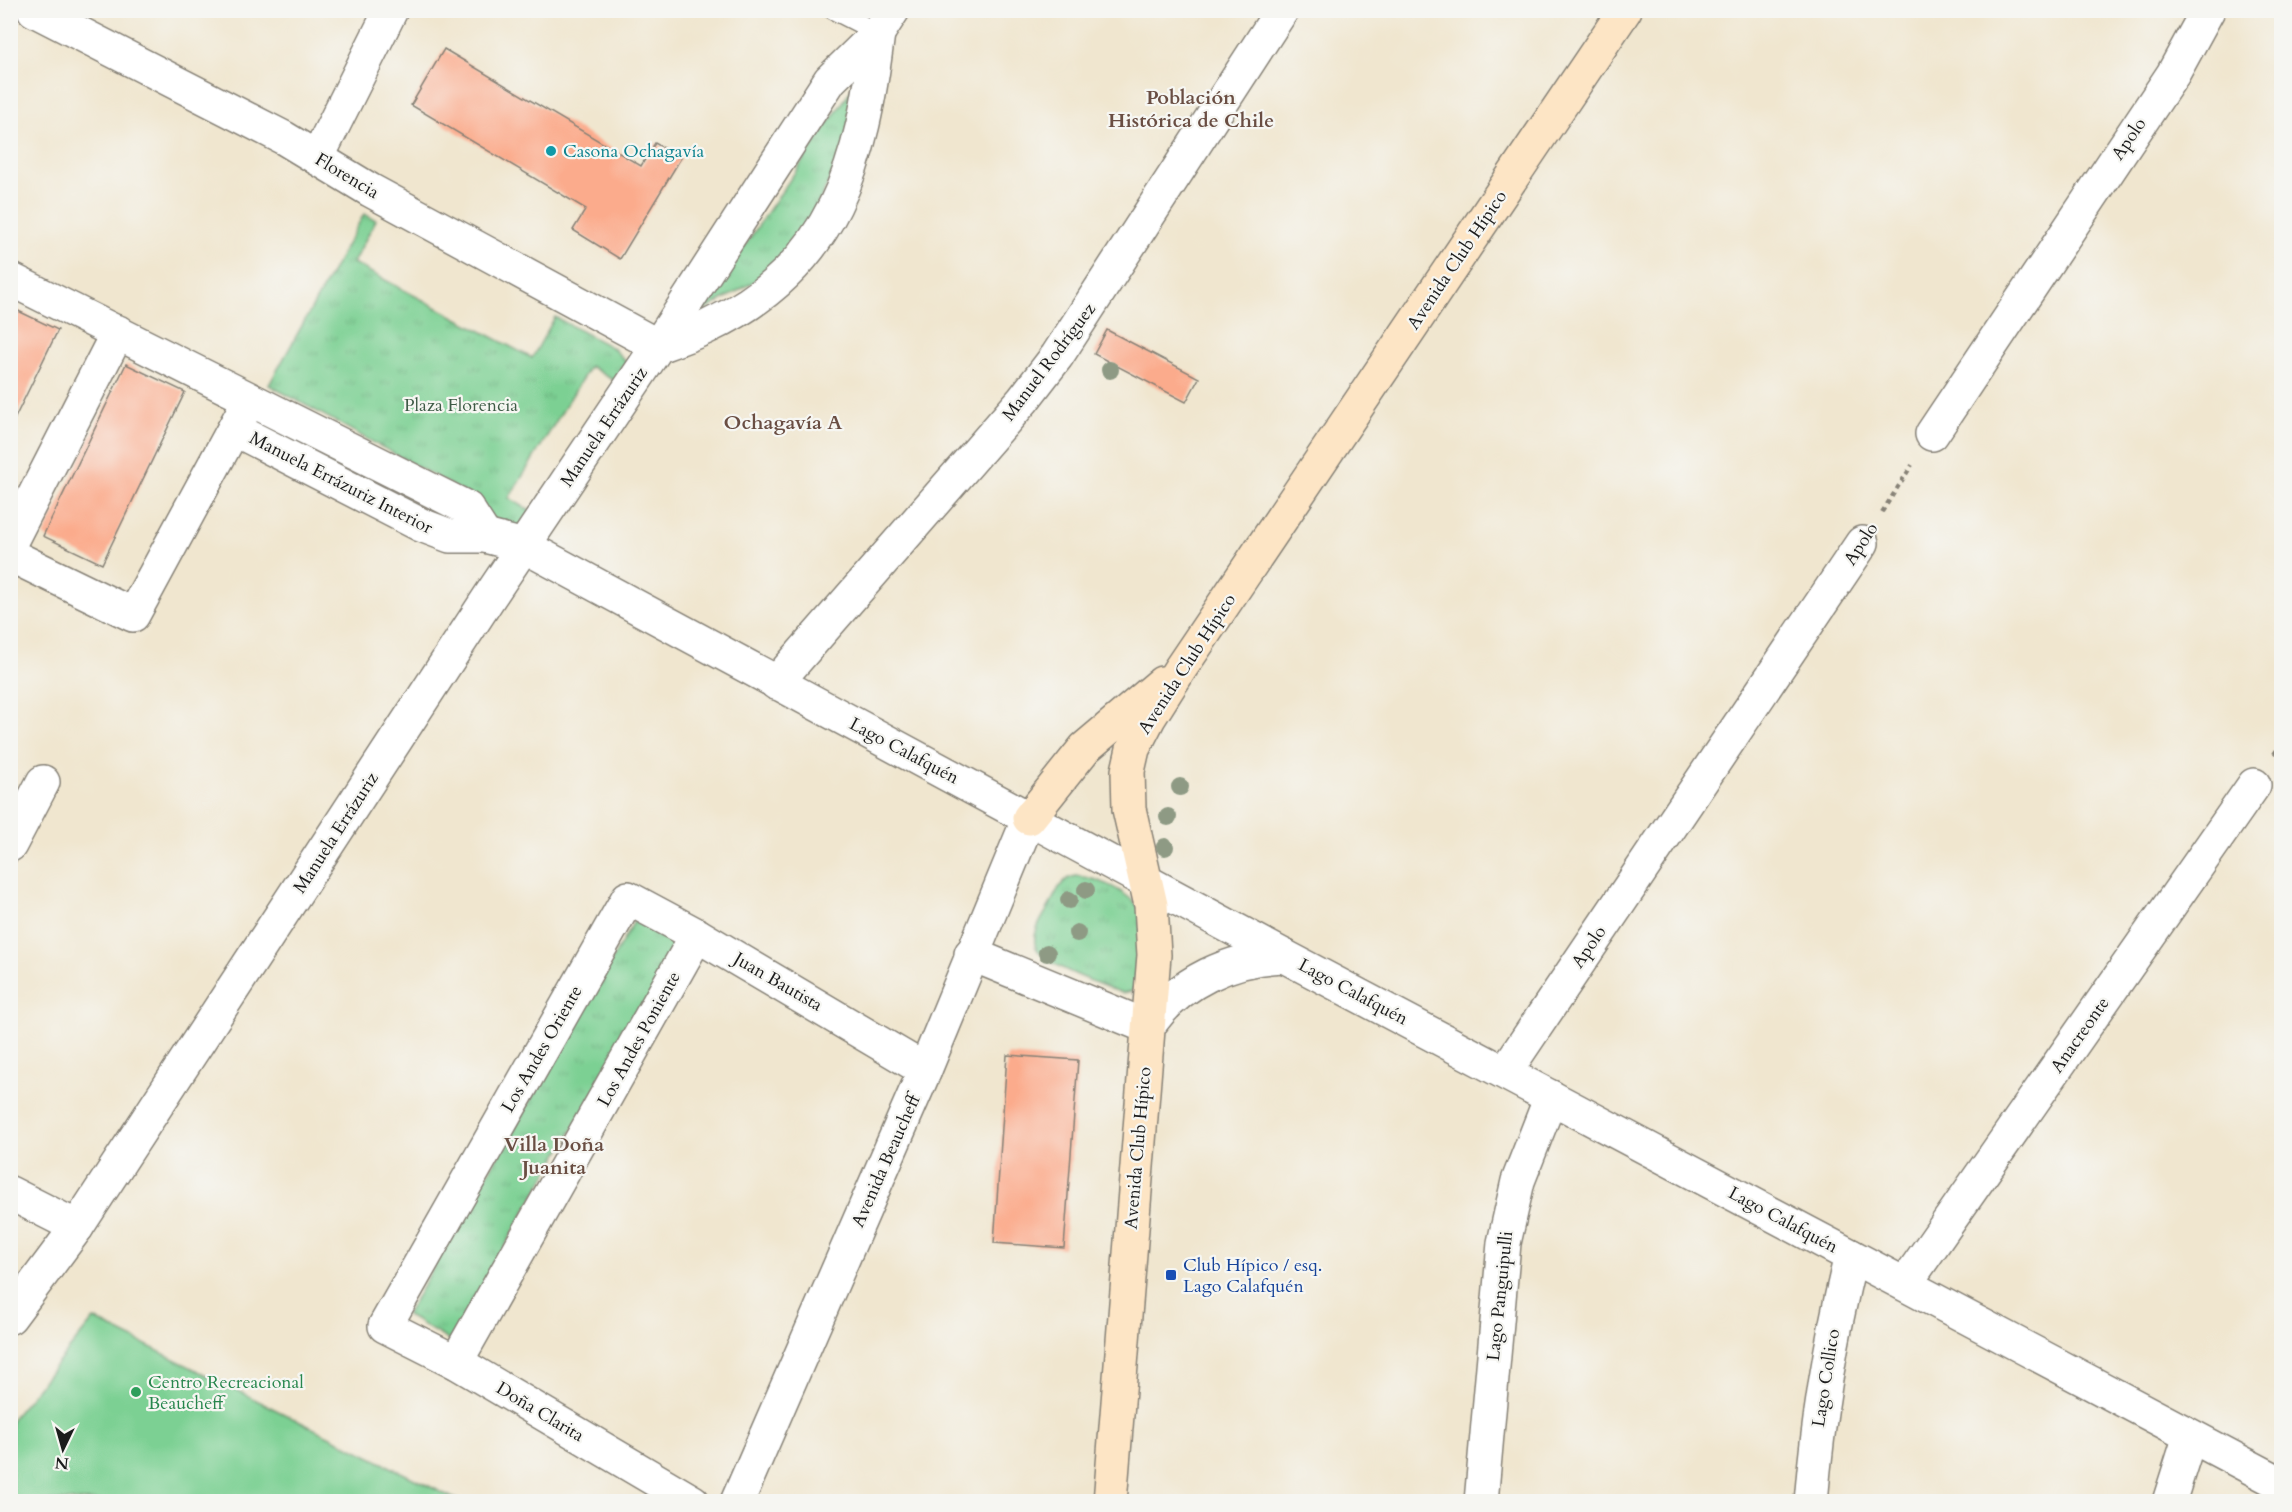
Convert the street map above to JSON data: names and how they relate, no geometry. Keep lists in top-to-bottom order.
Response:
{
  "streets": {
    "main road": ["Avenida Club Hípico"],
    "street": [
      "Apolo",
      "Florencia",
      "Manuel Rodríguez",
      "Manuela Errázuriz",
      "Manuela Errázuriz Interior",
      "Lago Calafquén",
      "Juan Bautista",
      "Anacreonte",
      "Los Andes Poniente",
      "Los Andes Oriente",
      "Avenida Beaucheff",
      "Lago Panguipulli",
      "Lago Collico",
      "Doña Clarita"
    ]
  },
  "crossings": [
    ["Apolo", "Lago Calafquén"],
    ["Florencia", "Manuela Errázuriz"],
    ["Avenida Club Hípico", "Lago Calafquén"],
    ["Manuel Rodríguez", "Lago Calafquén"],
    ["Manuela Errázuriz", "Manuela Errázuriz Interior"],
    ["Manuela Errázuriz", "Lago Calafquén"],
    ["Manuela Errázuriz Interior", "Lago Calafquén"],
    ["Lago Calafquén", "Anacreonte"],
    ["Lago Calafquén", "Avenida Beaucheff"],
    ["Lago Calafquén", "Lago Panguipulli"],
    ["Lago Calafquén", "Lago Collico"],
    ["Juan Bautista", "Los Andes Poniente"],
    ["Juan Bautista", "Los Andes Oriente"],
    ["Juan Bautista", "Avenida Beaucheff"],
    ["Los Andes Poniente", "Doña Clarita"],
    ["Los Andes Oriente", "Doña Clarita"]
  ],
  "districts": ["Población Histórica de Chile", "Ochagavía A", "Villa Doña Juanita"],
  "parks": ["Plaza Florencia"],
  "places": {
    "other": ["Casona Ochagavía", "Centro Recreacional Beaucheff"],
    "transit": ["Club Hípico / esq. Lago Calafquén"]
  },
  "north": "bottom"
}
